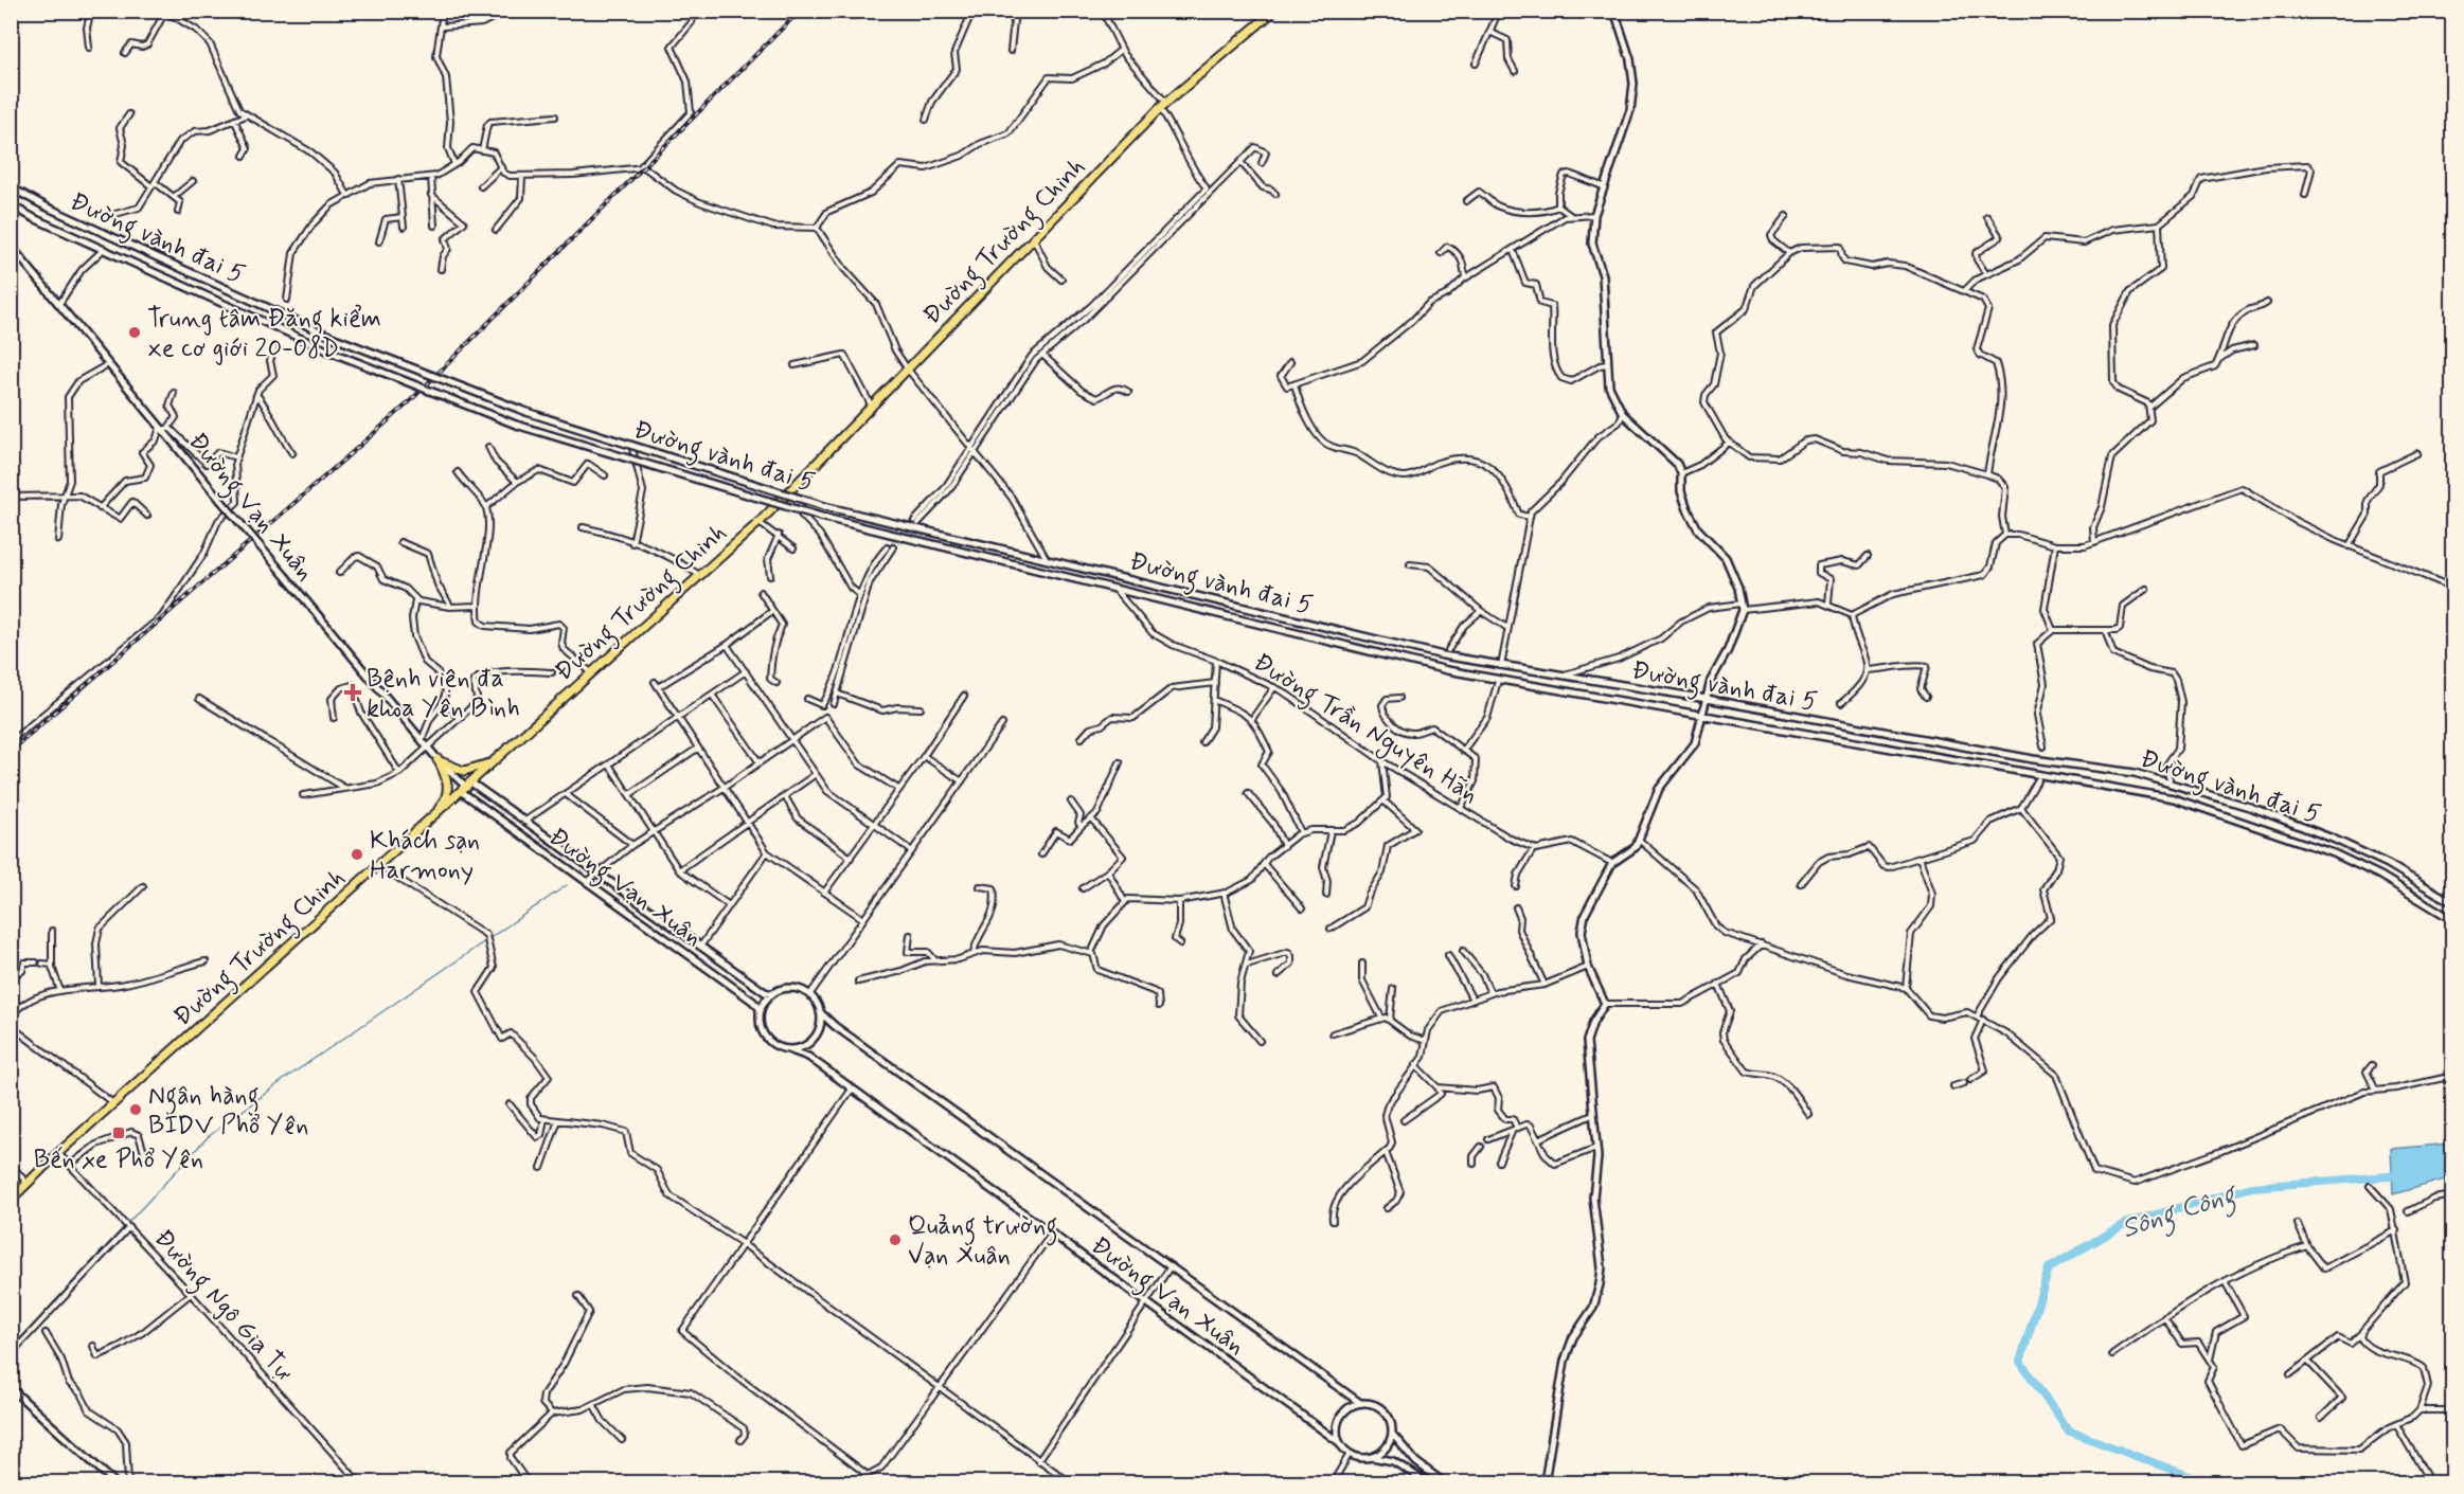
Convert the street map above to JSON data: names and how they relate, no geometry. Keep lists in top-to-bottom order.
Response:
{
  "streets": {
    "highway": ["Đường Trường Chinh"],
    "main road": ["Đường vành đai 5", "Đường Vạn Xuân"],
    "street": ["Đường Trần Nguyên Hãn", "Đường Ngô Gia Tự"]
  },
  "crossings": [
    ["Đường vành đai 5", "Đường Trần Nguyên Hãn"],
    ["Đường Trường Chinh", "Đường Vạn Xuân"],
    ["Đường Trường Chinh", "Đường Ngô Gia Tự"]
  ],
  "water": ["Sông Công"],
  "places": {
    "other": [
      "Trung tâm Đăng kiểm xe cơ giới 20-08D",
      "Khách sạn Harmony",
      "Ngân hàng BIDV Phổ Yên",
      "Quảng trường Vạn Xuân"
    ],
    "health": ["Bệnh viện đa khoa Yên Bình"],
    "transit": ["Bến xe Phổ Yên"]
  }
}
